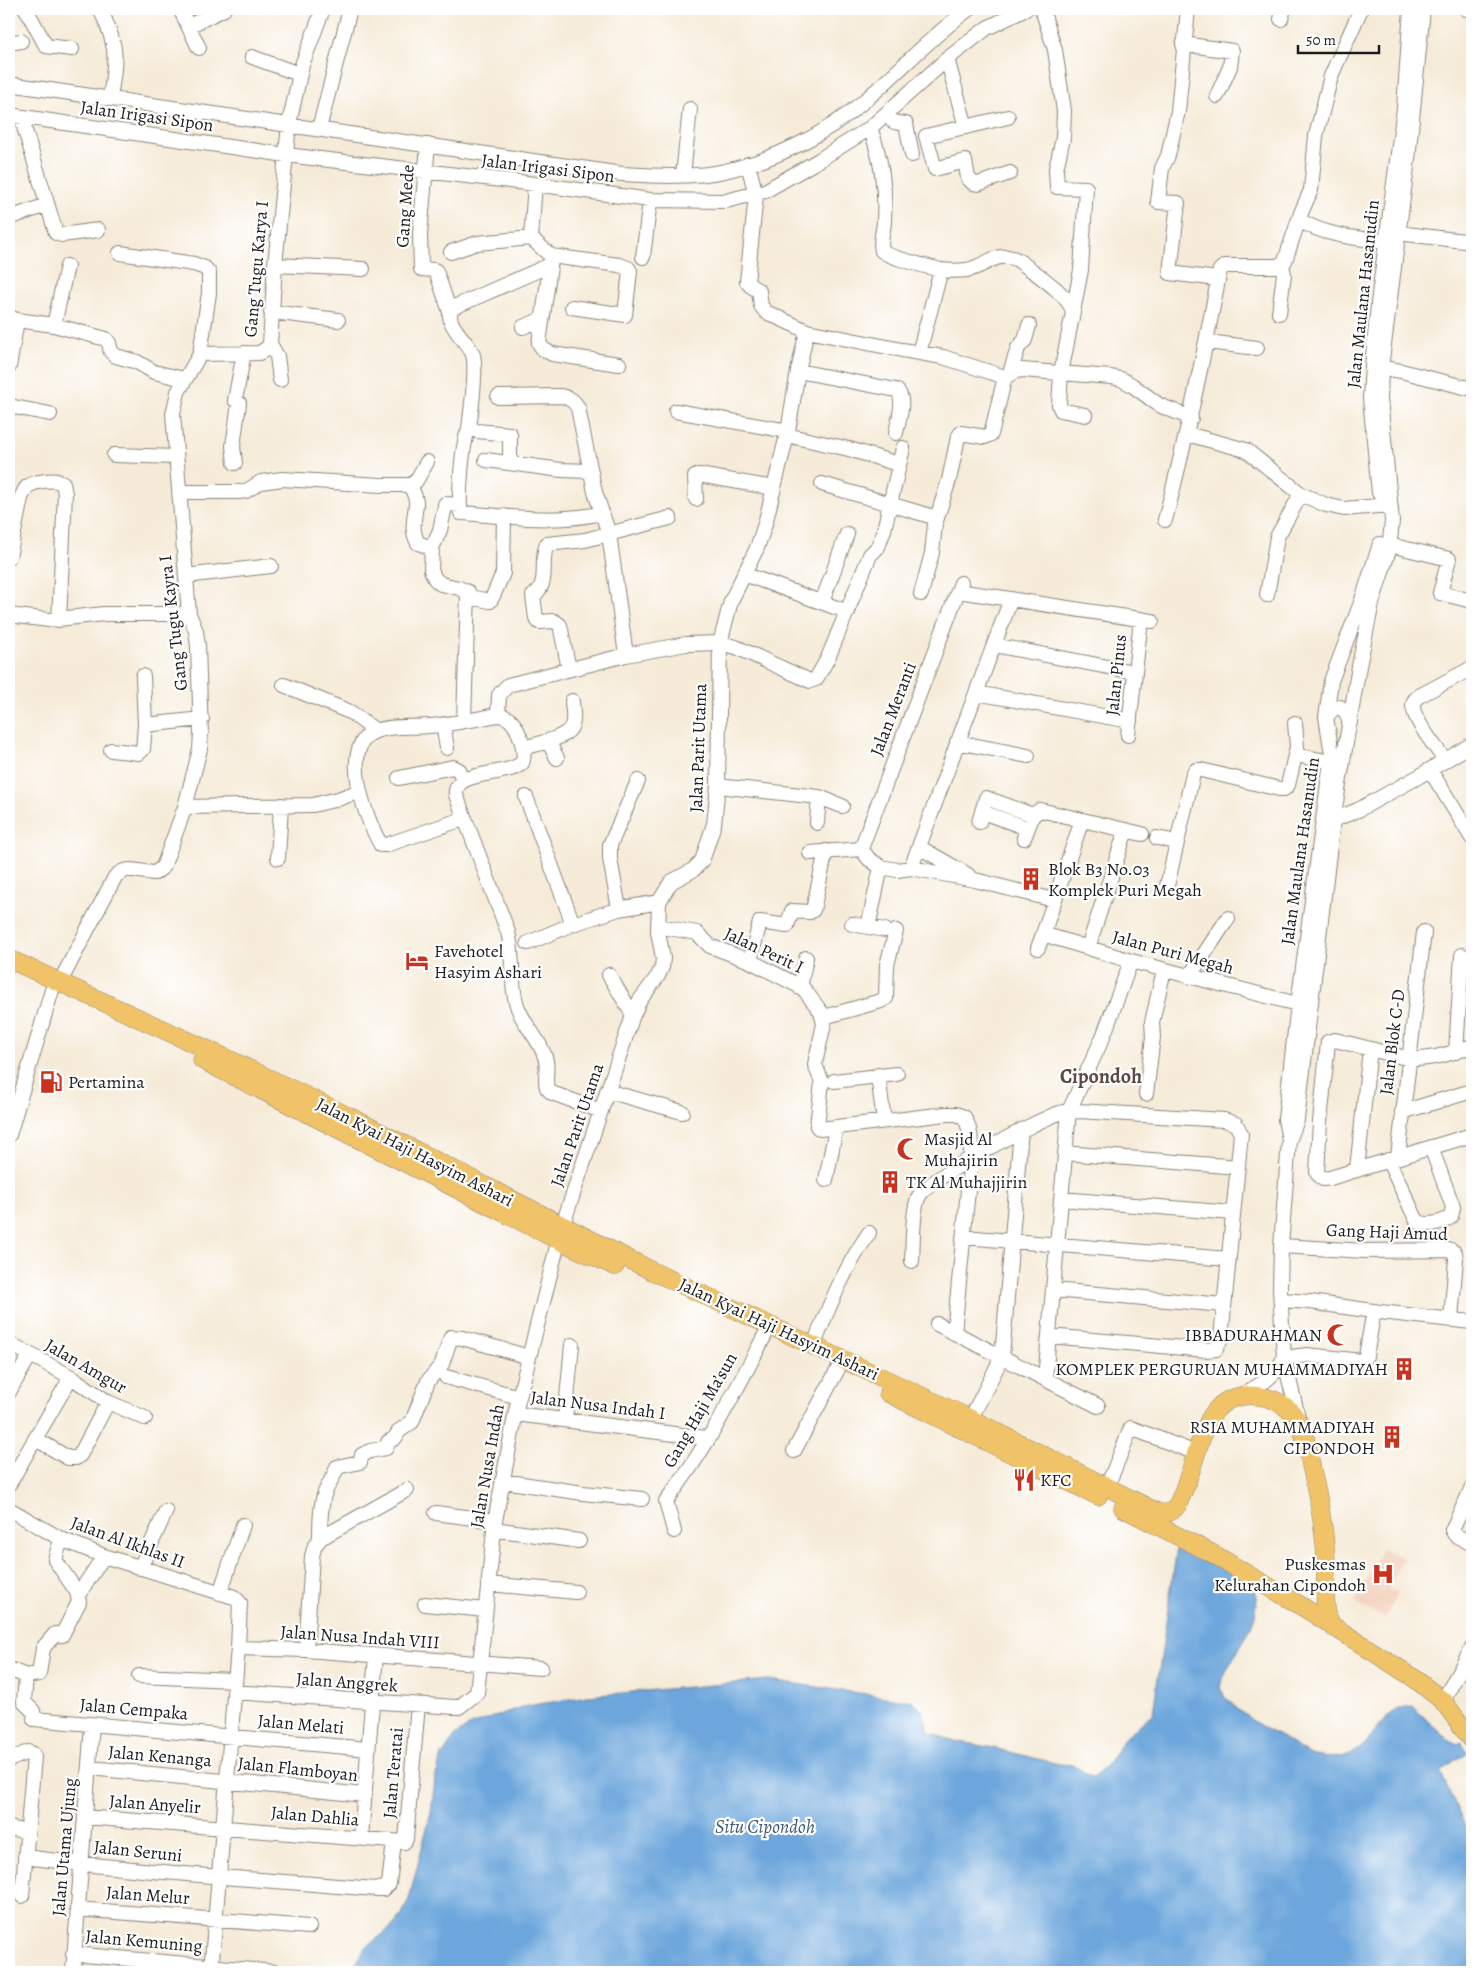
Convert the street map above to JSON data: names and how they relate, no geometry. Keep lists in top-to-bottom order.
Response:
{
  "streets": {
    "main road": ["Jalan Kyai Haji Hasyim Ashari"],
    "street": [
      "Jalan Irigasi Sipon",
      "Gang Mede",
      "Gang Tugu Karya I",
      "Jalan Maulana Hasanudin",
      "Gang Tugu Kayra I",
      "Jalan Pinus",
      "Jalan Meranti",
      "Jalan Parit Utama",
      "Jalan Perit I",
      "Jalan Puri Megah",
      "Jalan Blok C-D",
      "Gang Haji Amud",
      "Jalan Amgur",
      "Jalan Nusa Indah I",
      "Gang Haji Ma’sun",
      "Jalan Nusa Indah",
      "Jalan Al Ikhlas II",
      "Jalan Nusa Indah VIII",
      "Jalan Anggrek",
      "Jalan Cempaka",
      "Jalan Melati",
      "Jalan Kenanga",
      "Jalan Flamboyan",
      "Jalan Teratai",
      "Jalan Anyelir",
      "Jalan Dahlia",
      "Jalan Utama Ujung",
      "Jalan Seruni",
      "Jalan Melur",
      "Jalan Kemuning"
    ]
  },
  "crossings": [
    ["Jalan Irigasi Sipon", "Gang Mede"],
    ["Jalan Irigasi Sipon", "Gang Tugu Karya I"],
    ["Jalan Maulana Hasanudin", "Jalan Puri Megah"],
    ["Jalan Maulana Hasanudin", "Gang Haji Amud"],
    ["Gang Tugu Kayra I", "Jalan Kyai Haji Hasyim Ashari"],
    ["Jalan Pinus", "Jalan Meranti"],
    ["Jalan Parit Utama", "Jalan Perit I"],
    ["Jalan Parit Utama", "Jalan Kyai Haji Hasyim Ashari"],
    ["Jalan Parit Utama", "Jalan Nusa Indah"],
    ["Jalan Kyai Haji Hasyim Ashari", "Gang Haji Ma’sun"],
    ["Jalan Kyai Haji Hasyim Ashari", "Jalan Nusa Indah"],
    ["Jalan Nusa Indah I", "Jalan Nusa Indah"],
    ["Jalan Nusa Indah", "Jalan Nusa Indah VIII"],
    ["Jalan Nusa Indah", "Jalan Anggrek"],
    ["Jalan Al Ikhlas II", "Jalan Nusa Indah VIII"],
    ["Jalan Anggrek", "Jalan Teratai"],
    ["Jalan Cempaka", "Jalan Melati"],
    ["Jalan Cempaka", "Jalan Utama Ujung"],
    ["Jalan Kenanga", "Jalan Flamboyan"],
    ["Jalan Kenanga", "Jalan Utama Ujung"],
    ["Jalan Teratai", "Jalan Dahlia"],
    ["Jalan Teratai", "Jalan Seruni"],
    ["Jalan Anyelir", "Jalan Dahlia"],
    ["Jalan Anyelir", "Jalan Utama Ujung"],
    ["Jalan Utama Ujung", "Jalan Seruni"],
    ["Jalan Utama Ujung", "Jalan Melur"],
    ["Jalan Utama Ujung", "Jalan Kemuning"]
  ],
  "districts": ["Cipondoh"],
  "water": ["Situ Cipondoh"],
  "places": {
    "building": [
      "Blok B3 No.03 Komplek Puri Megah",
      "TK Al Muhajjirin",
      "KOMPLEK PERGURUAN MUHAMMADIYAH",
      "RSIA MUHAMMADIYAH CIPONDOH"
    ],
    "hotel": ["Favehotel Hasyim Ashari"],
    "fuel station": ["Pertamina"],
    "mosque": ["Masjid Al Muhajirin", "IBBADURAHMAN"],
    "restaurant": ["KFC"],
    "hospital": ["Puskesmas Kelurahan Cipondoh"]
  },
  "scale_bar": "50 m"
}
